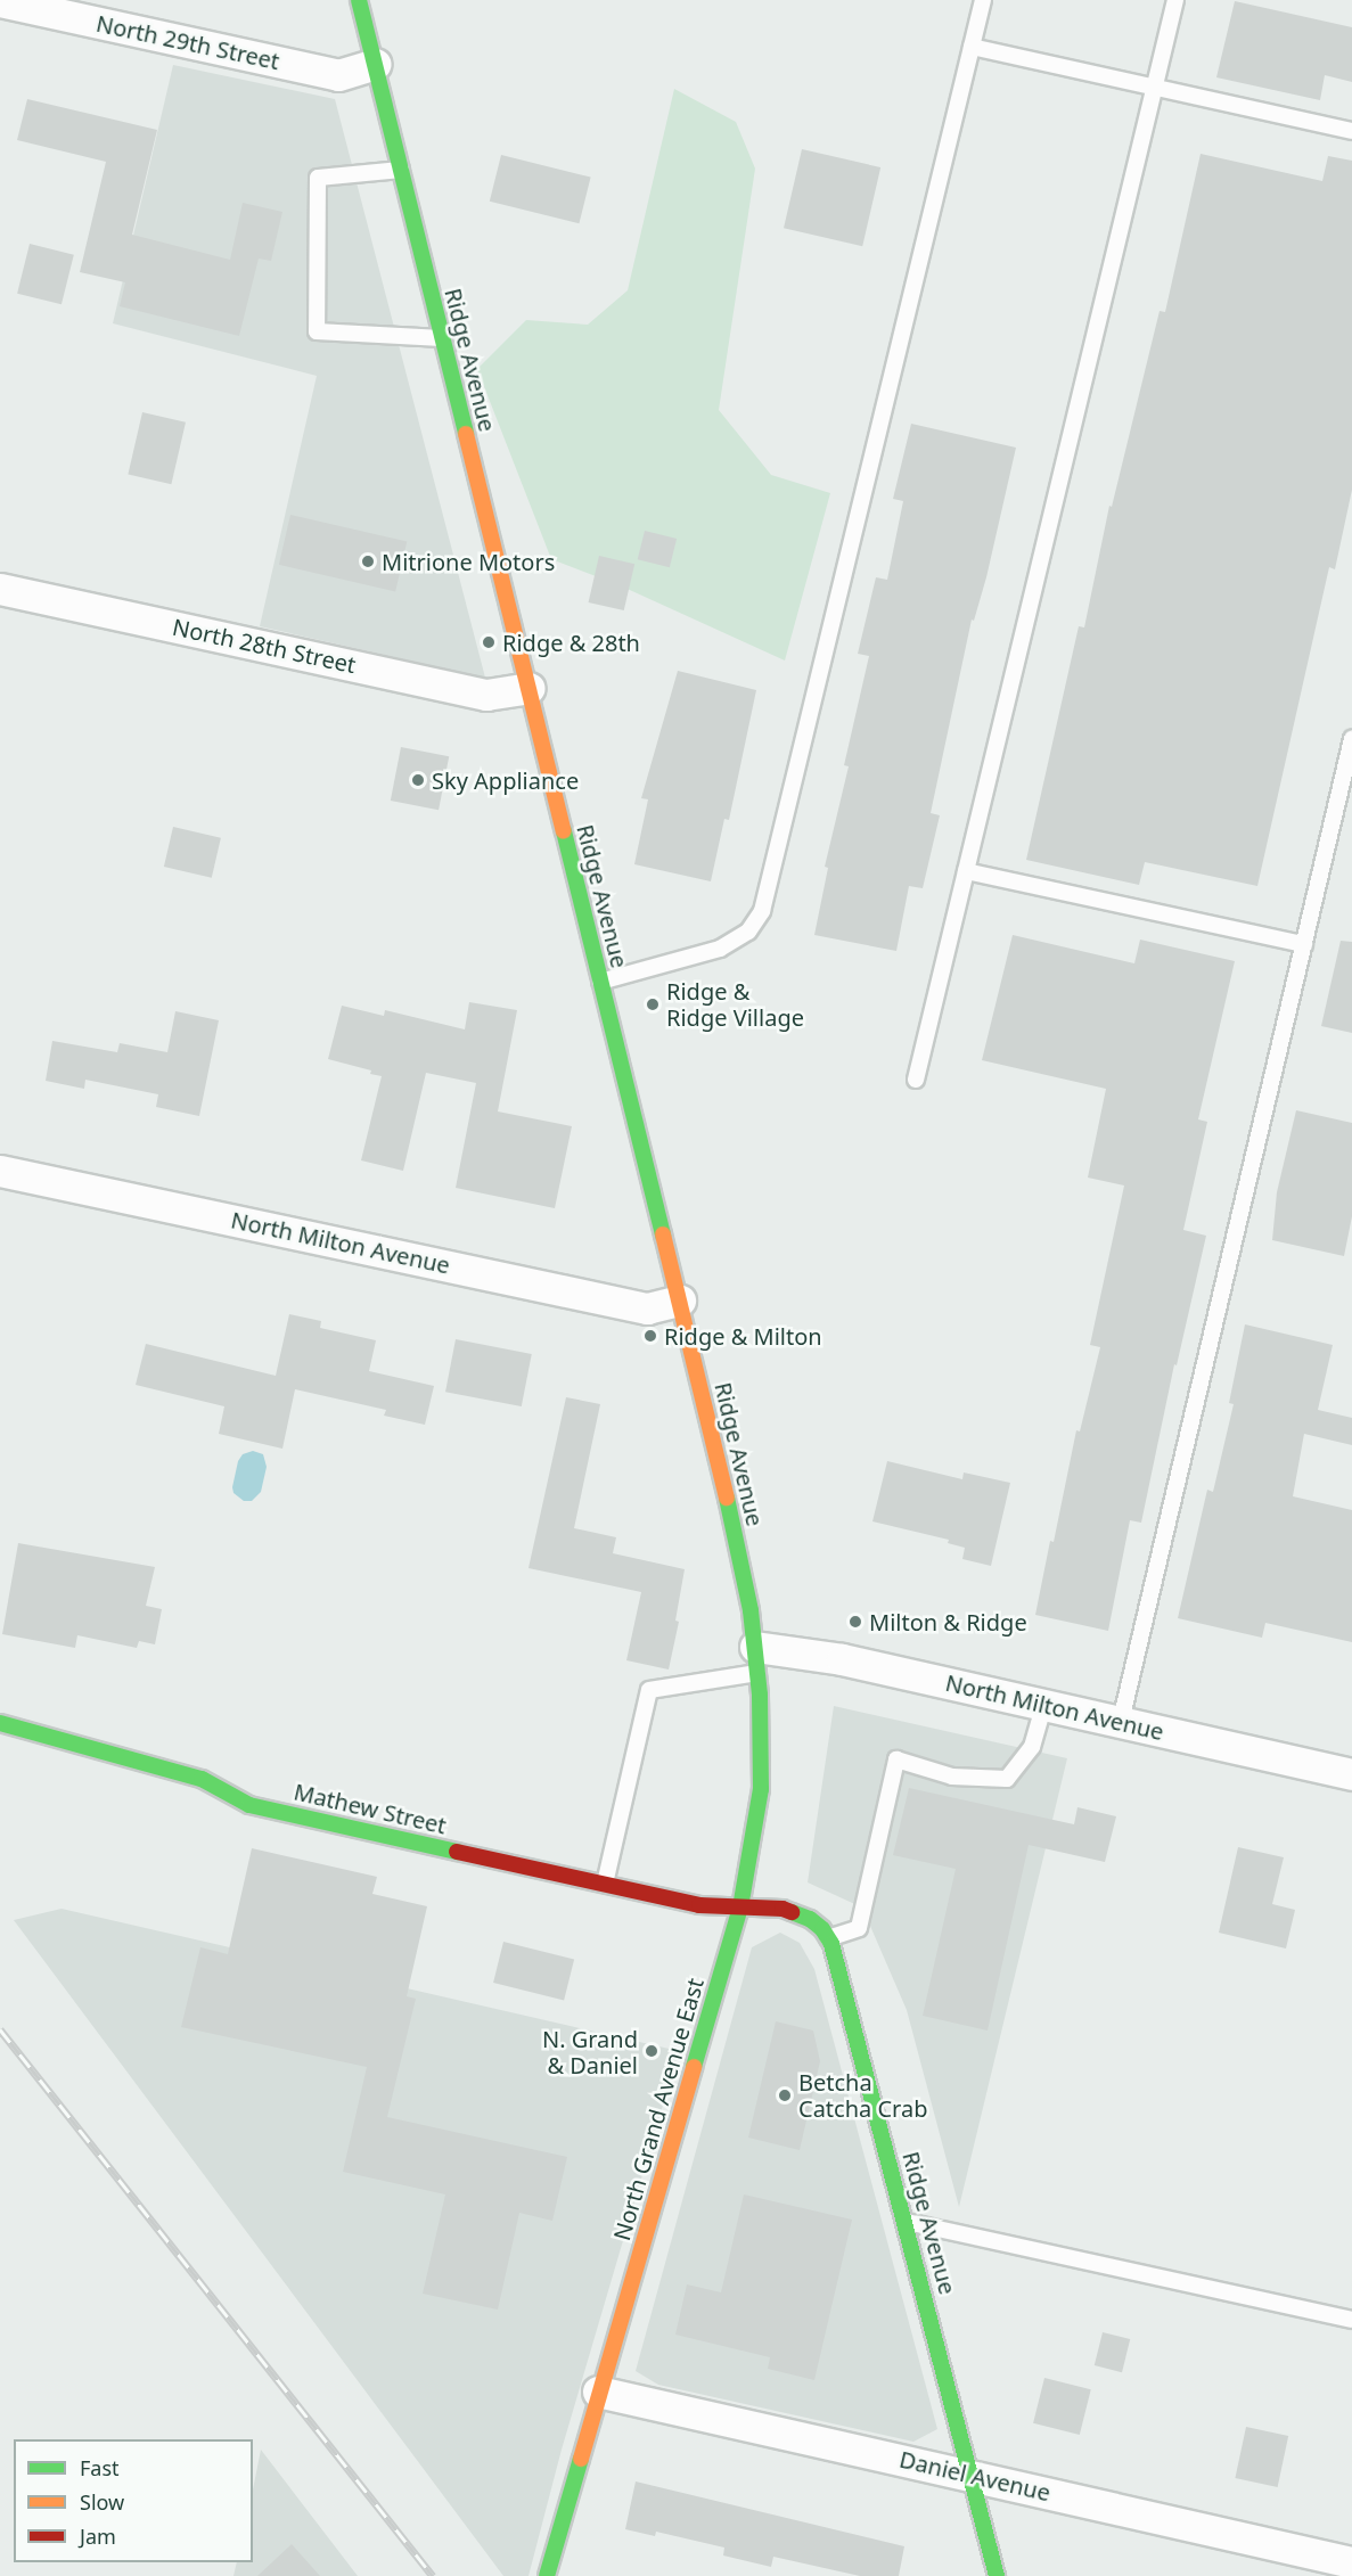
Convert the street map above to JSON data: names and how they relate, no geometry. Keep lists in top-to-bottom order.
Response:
{
  "streets": {
    "street": [
      "North 29th Street",
      "Ridge Avenue",
      "North 28th Street",
      "North Milton Avenue",
      "Mathew Street",
      "North Grand Avenue East",
      "Daniel Avenue"
    ]
  },
  "crossings": [
    ["North 29th Street", "Ridge Avenue"],
    ["Ridge Avenue", "North 28th Street"],
    ["Ridge Avenue", "North Milton Avenue"],
    ["Ridge Avenue", "Mathew Street"],
    ["Ridge Avenue", "North Grand Avenue East"],
    ["Ridge Avenue", "Daniel Avenue"],
    ["North Milton Avenue", "North Grand Avenue East"],
    ["Mathew Street", "North Grand Avenue East"],
    ["North Grand Avenue East", "Daniel Avenue"]
  ],
  "places": [
    "Mitrione Motors",
    "Ridge & 28th",
    "Sky Appliance",
    "Ridge & Ridge Village",
    "Ridge & Milton",
    "Milton & Ridge",
    "N. Grand & Daniel",
    "Betcha Catcha Crab"
  ],
  "legend": ["Fast", "Slow", "Jam"]
}
